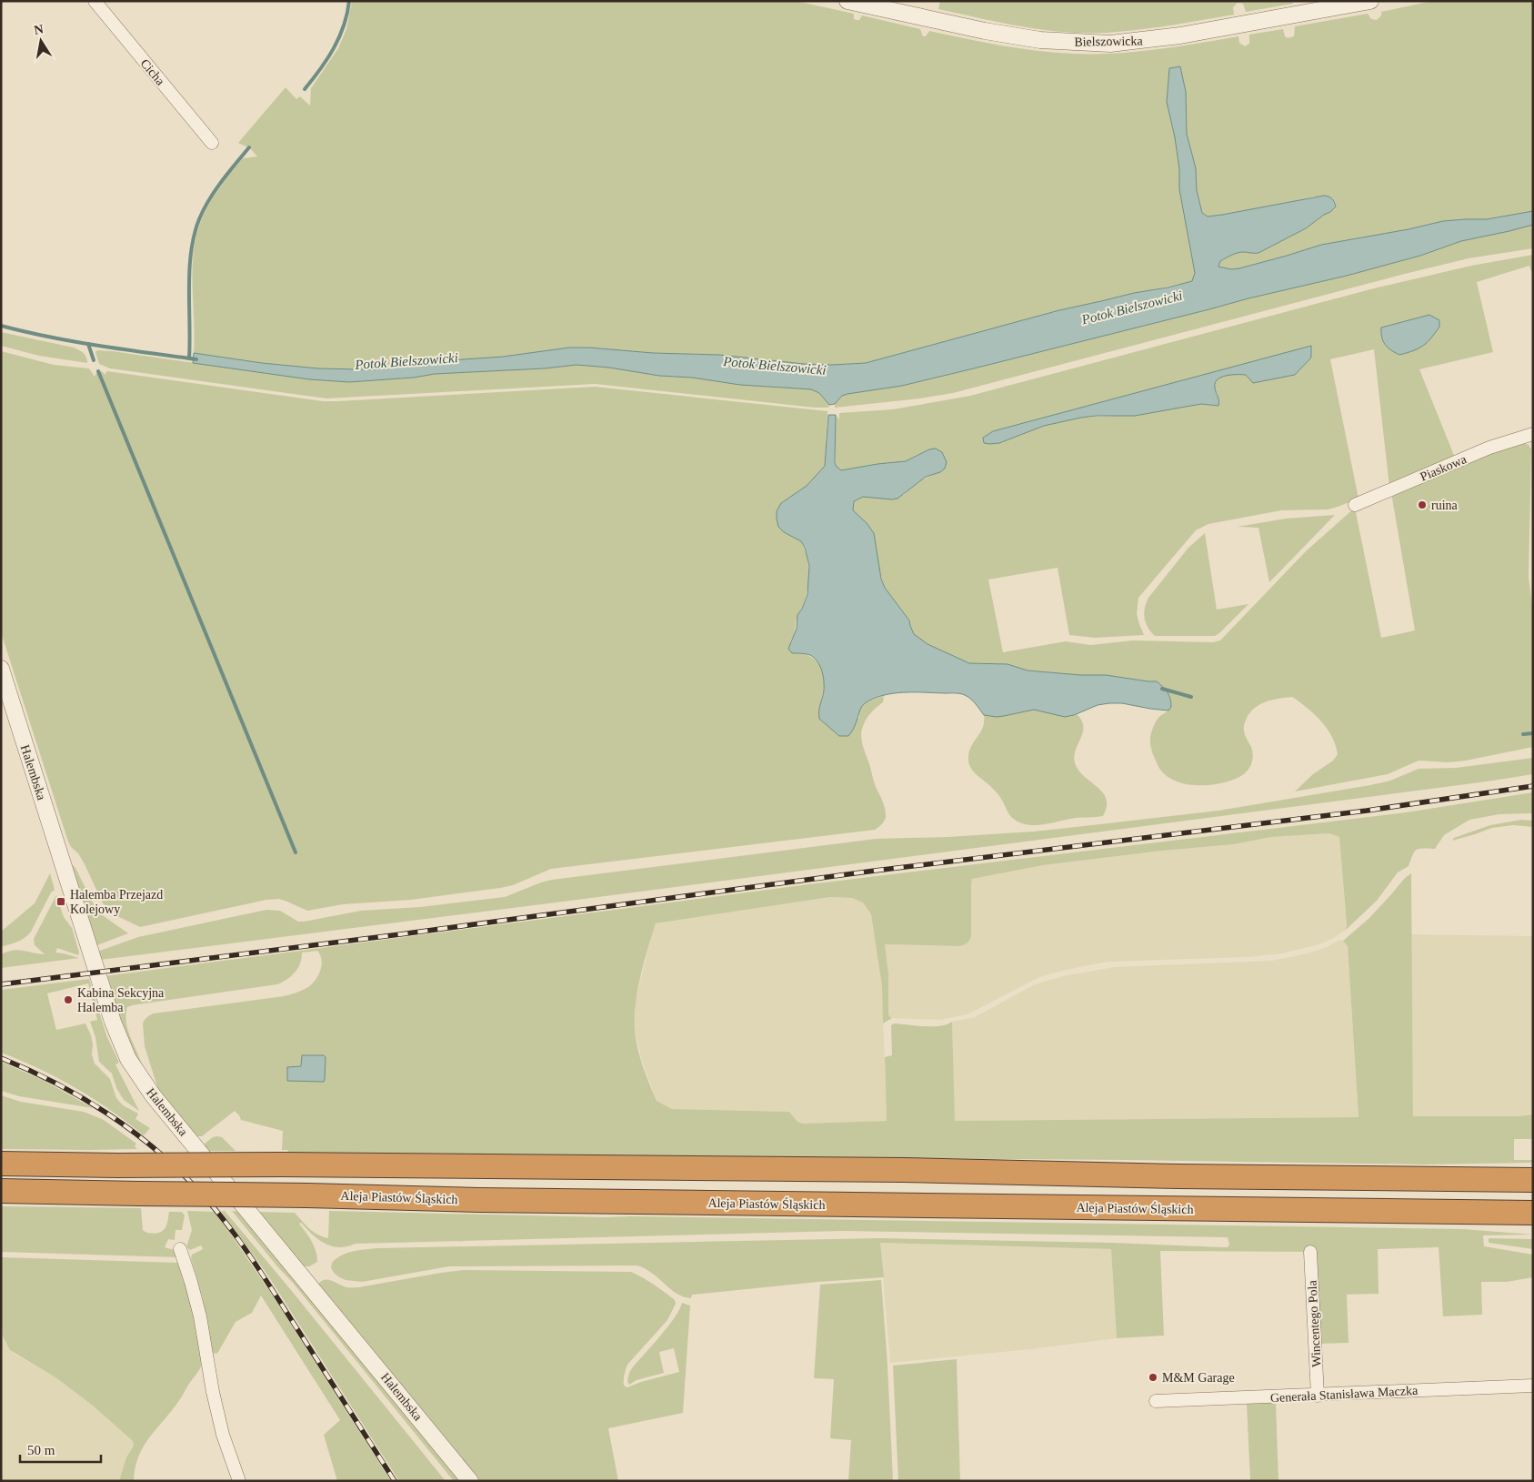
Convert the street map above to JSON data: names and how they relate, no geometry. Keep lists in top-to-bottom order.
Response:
{
  "streets": {
    "highway": ["Aleja Piastów Śląskich"],
    "street": [
      "Bielszowicka",
      "Cicha",
      "Piaskowa",
      "Halembska",
      "Wincentego Pola",
      "Generała Stanisława Maczka"
    ]
  },
  "crossings": [
    ["Wincentego Pola", "Generała Stanisława Maczka"]
  ],
  "water": ["Potok Bielszowicki"],
  "places": {
    "other": ["ruina", "Kabina Sekcyjna Halemba", "M&M Garage"],
    "transit": ["Halemba Przejazd Kolejowy"]
  },
  "scale_bar": "50 m",
  "north": "top"
}
